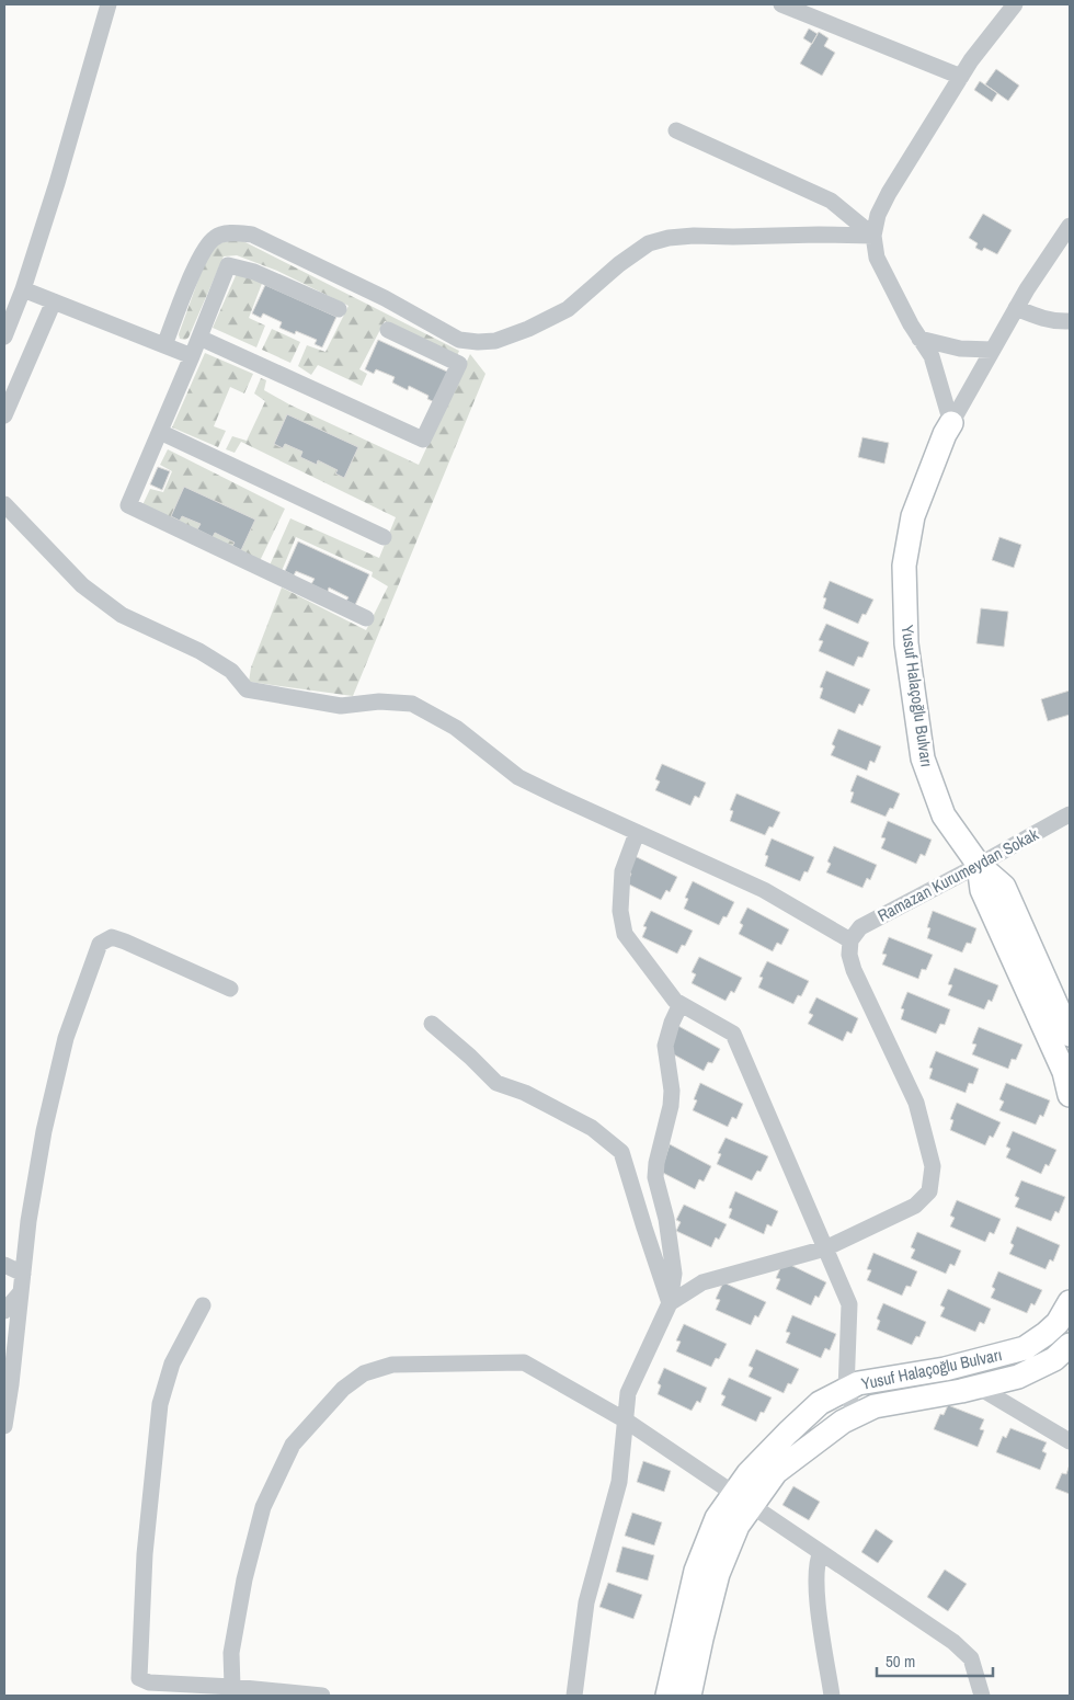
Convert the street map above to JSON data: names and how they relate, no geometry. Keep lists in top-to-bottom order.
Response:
{
  "streets": {
    "street": ["Yusuf Halaçoğlu Bulvarı", "Ramazan Kurumeydan Sokak"]
  },
  "crossings": [
    ["Yusuf Halaçoğlu Bulvarı", "Ramazan Kurumeydan Sokak"]
  ],
  "scale_bar": "50 m"
}
